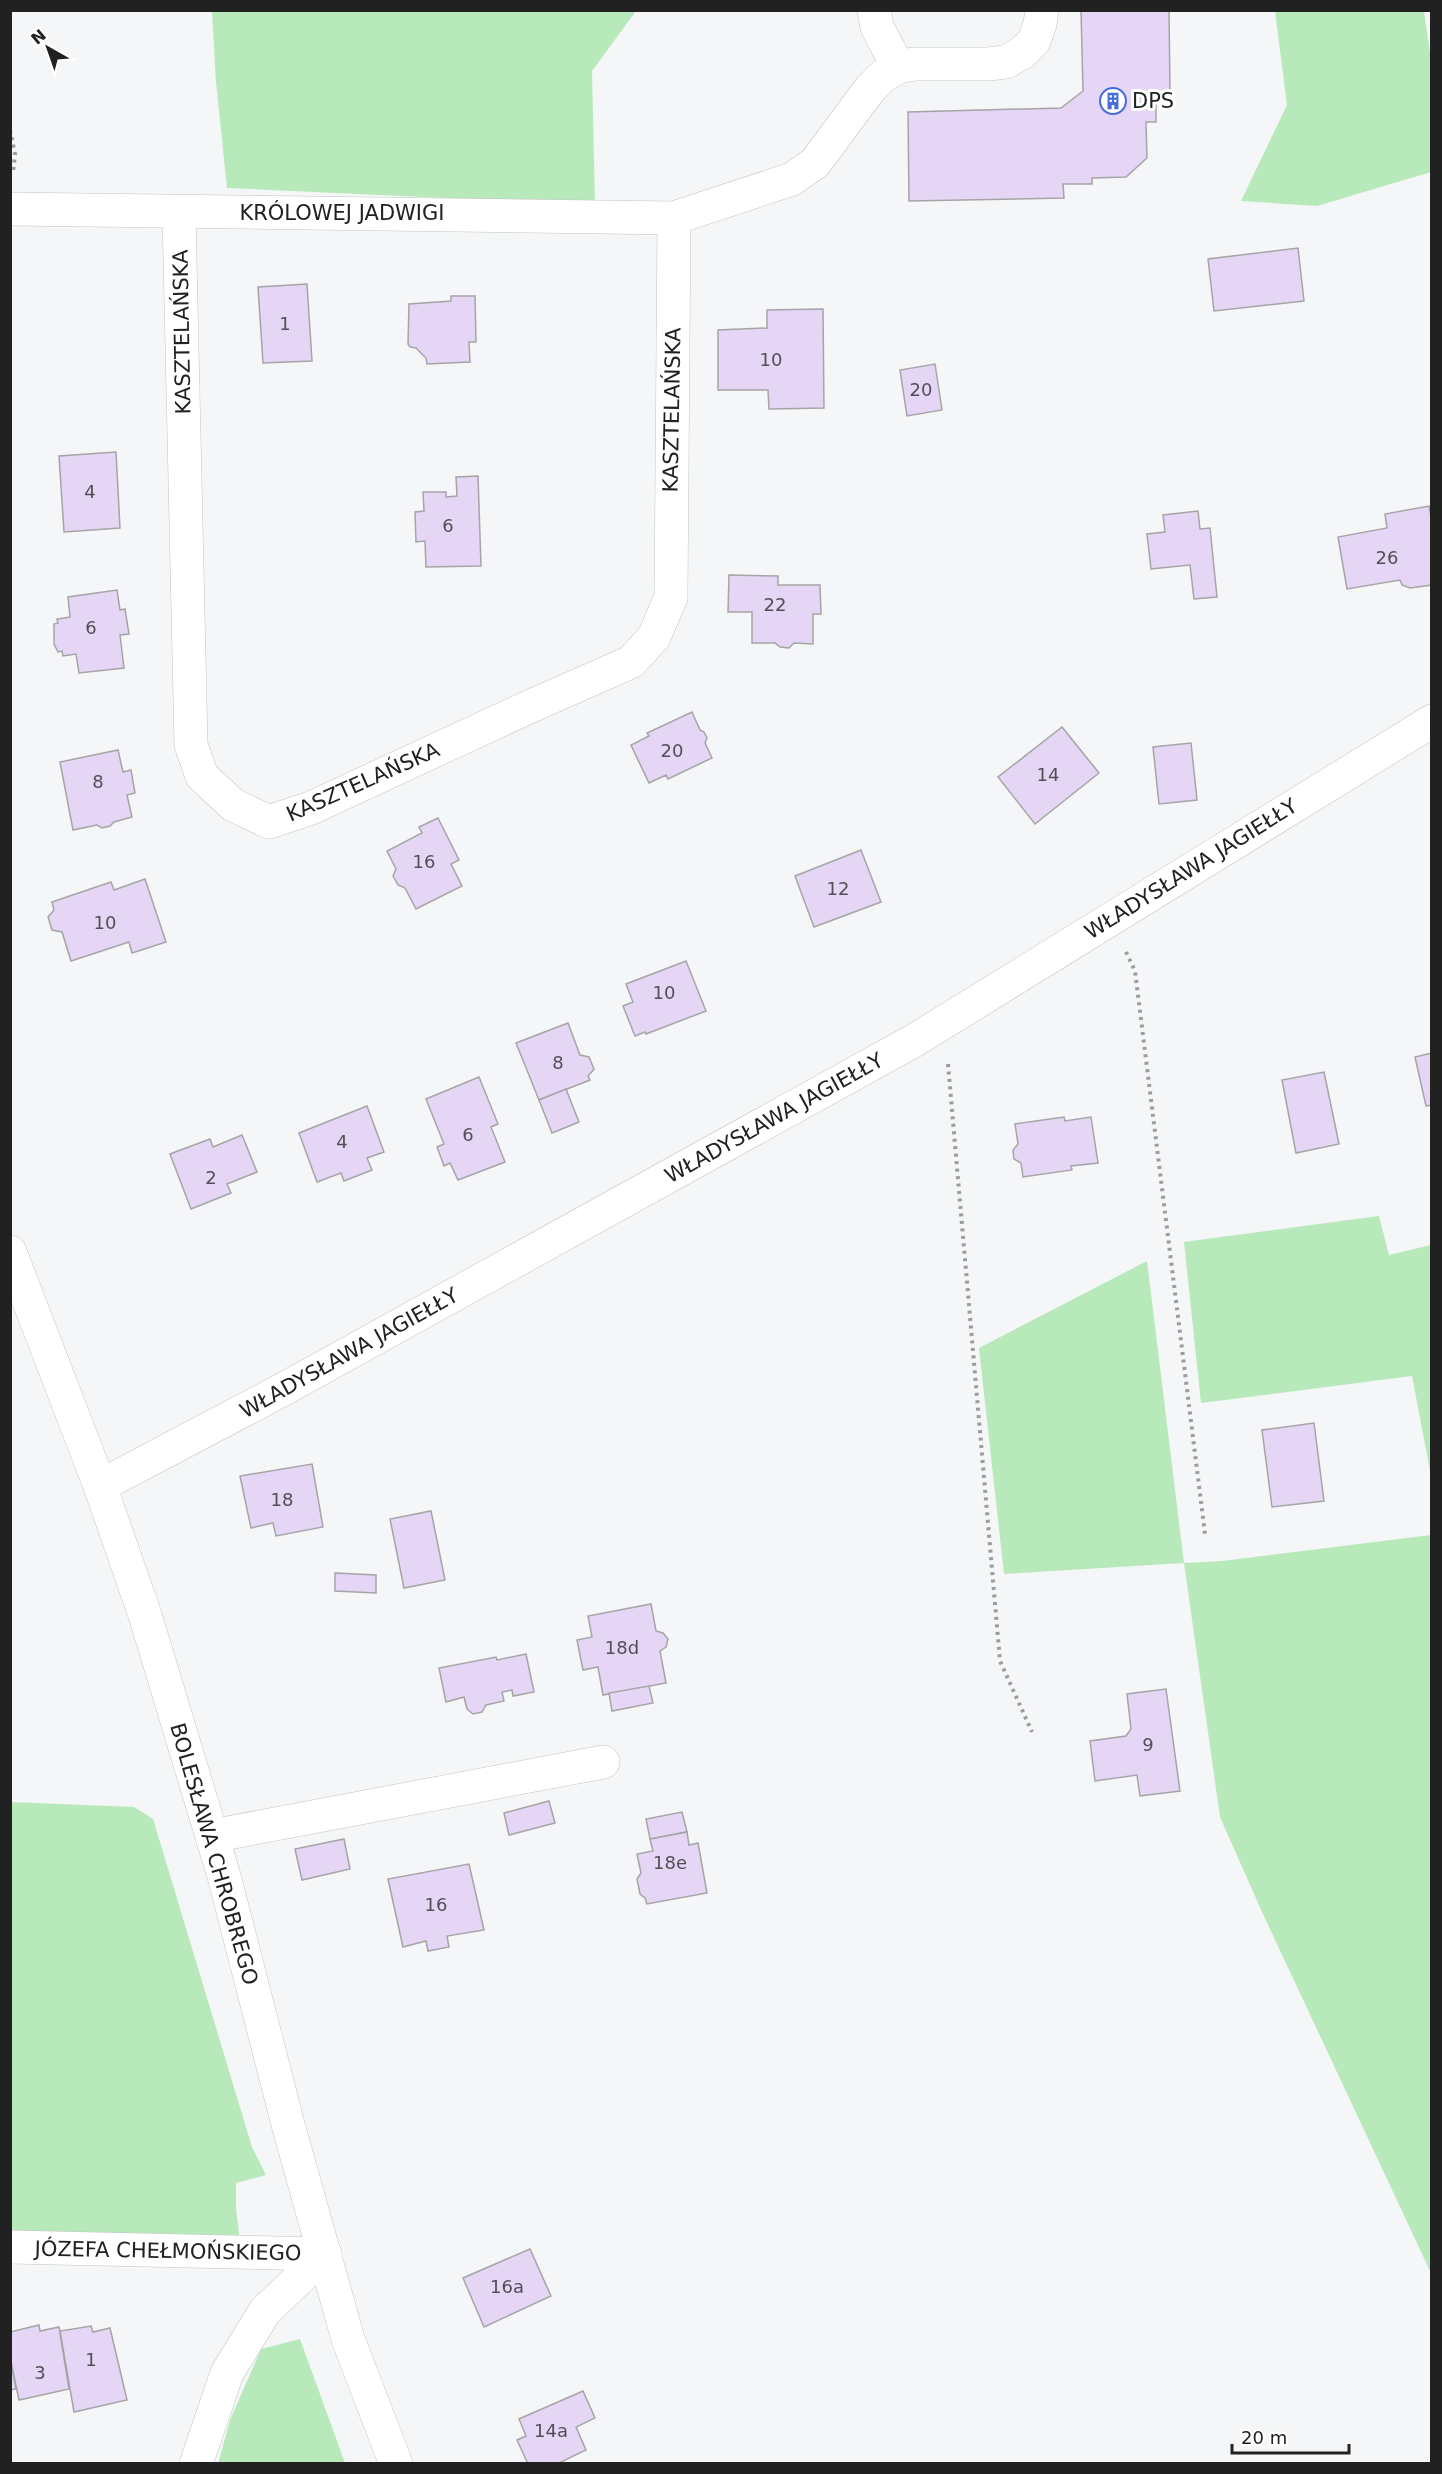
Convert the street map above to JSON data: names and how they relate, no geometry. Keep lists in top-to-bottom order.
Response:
{
  "streets": {
    "street": [
      "KRÓLOWEJ JADWIGI",
      "KASZTELAŃSKA",
      "WŁADYSŁAWA JAGIEŁŁY",
      "BOLESŁAWA CHROBREGO",
      "JÓZEFA CHEŁMOŃSKIEGO"
    ]
  },
  "crossings": [
    ["KRÓLOWEJ JADWIGI", "KASZTELAŃSKA"],
    ["WŁADYSŁAWA JAGIEŁŁY", "BOLESŁAWA CHROBREGO"],
    ["BOLESŁAWA CHROBREGO", "JÓZEFA CHEŁMOŃSKIEGO"]
  ],
  "places": {
    "building": ["DPS"]
  },
  "house_numbers": [
    "1",
    "10",
    "20",
    "4",
    "6",
    "26",
    "22",
    "6",
    "20",
    "14",
    "8",
    "16",
    "12",
    "10",
    "10",
    "8",
    "6",
    "4",
    "2",
    "18",
    "18d",
    "9",
    "18e",
    "16",
    "16a",
    "1",
    "3",
    "14a"
  ],
  "scale_bar": "20 m",
  "north": "top left"
}
